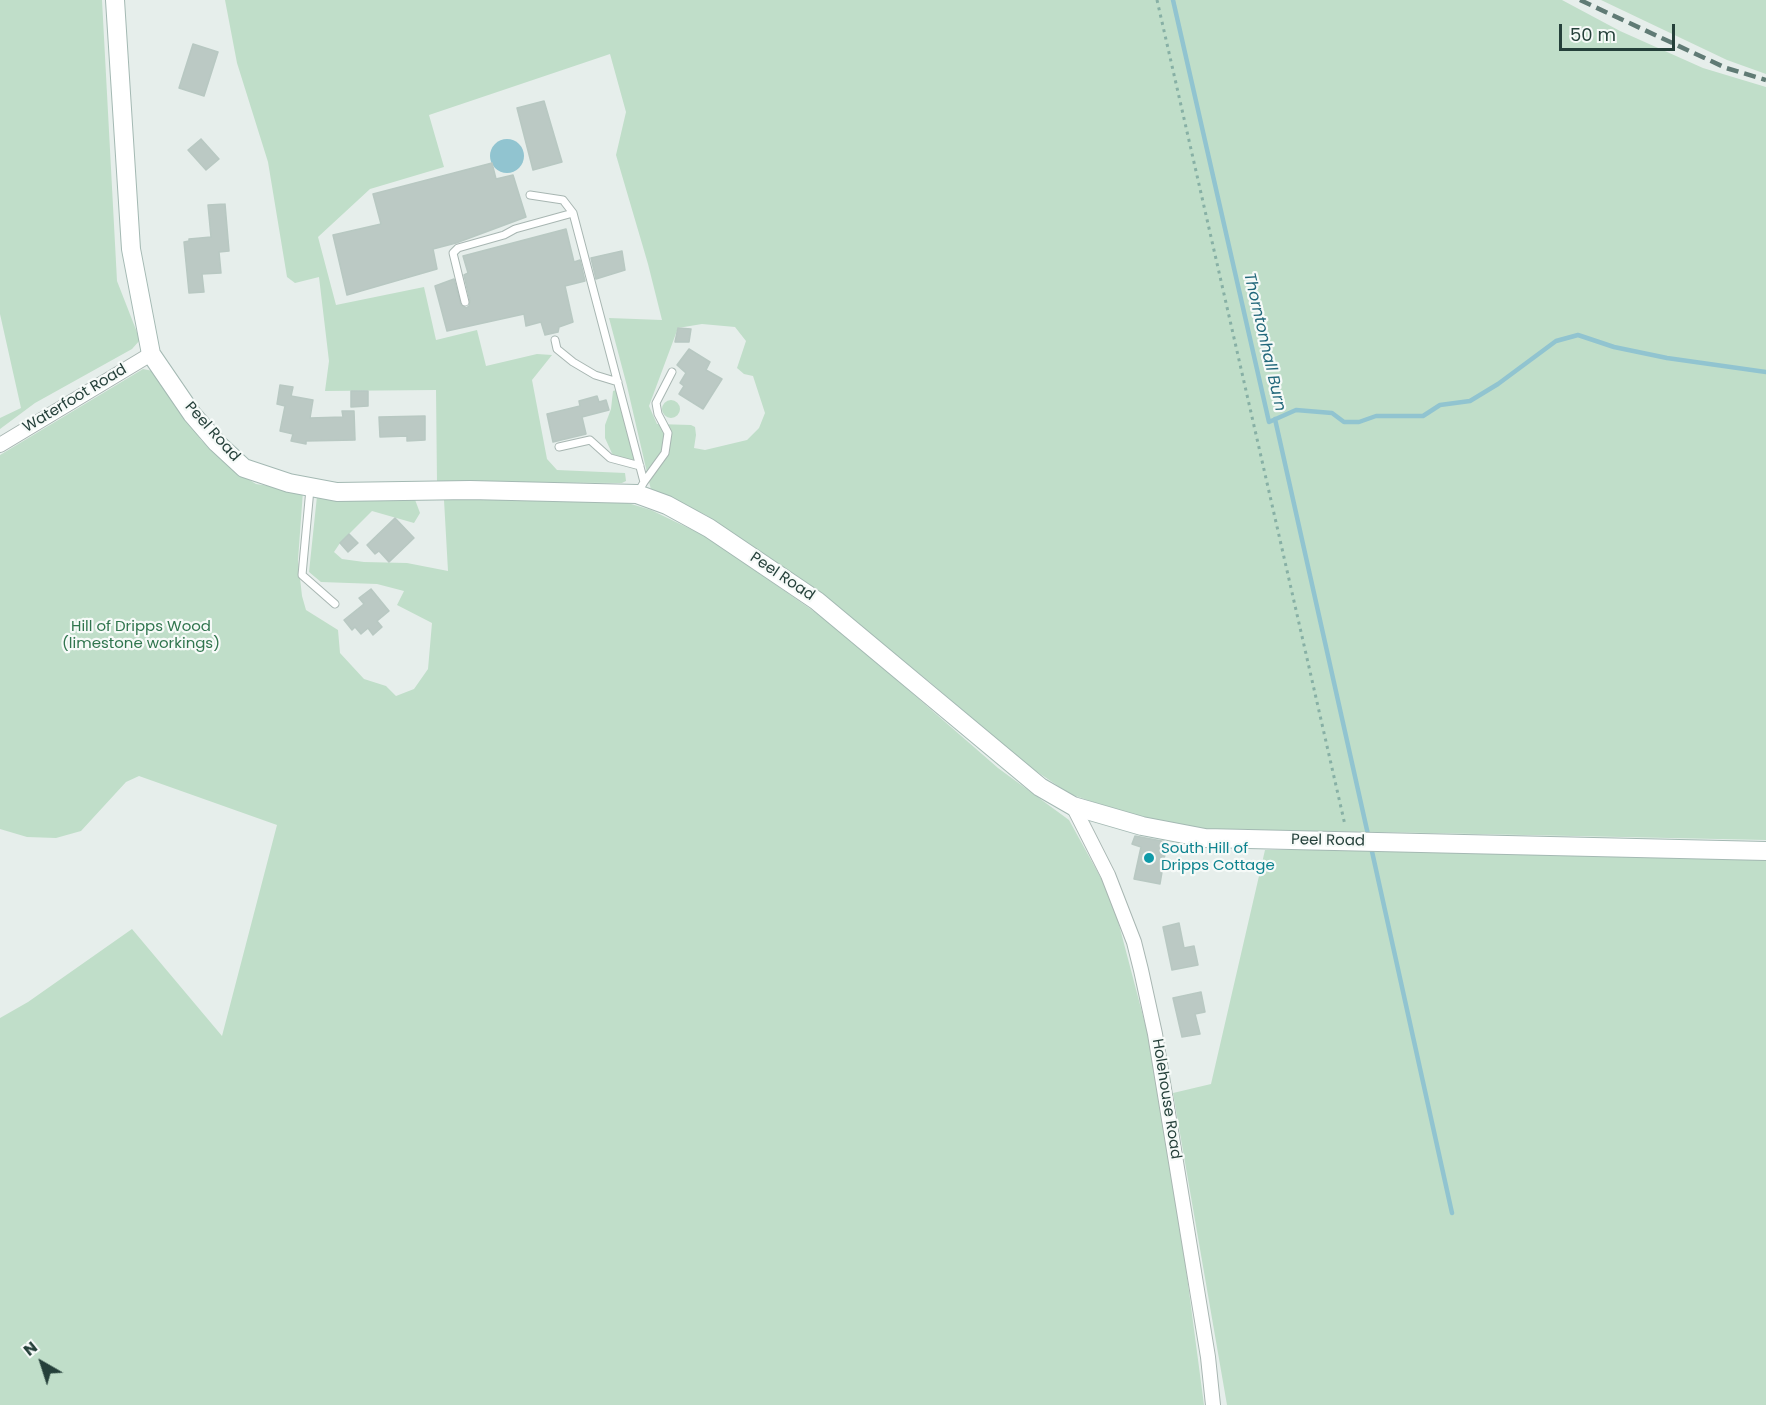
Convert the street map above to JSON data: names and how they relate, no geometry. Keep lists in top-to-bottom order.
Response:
{
  "streets": {
    "street": ["Waterfoot Road", "Peel Road", "Holehouse Road"]
  },
  "crossings": [
    ["Waterfoot Road", "Peel Road"],
    ["Peel Road", "Holehouse Road"]
  ],
  "water": ["Thorntonhall Burn"],
  "parks": ["Hill of Dripps Wood (limestone workings)"],
  "places": ["South Hill of Dripps Cottage"],
  "scale_bar": "50 m",
  "north": "top left"
}
